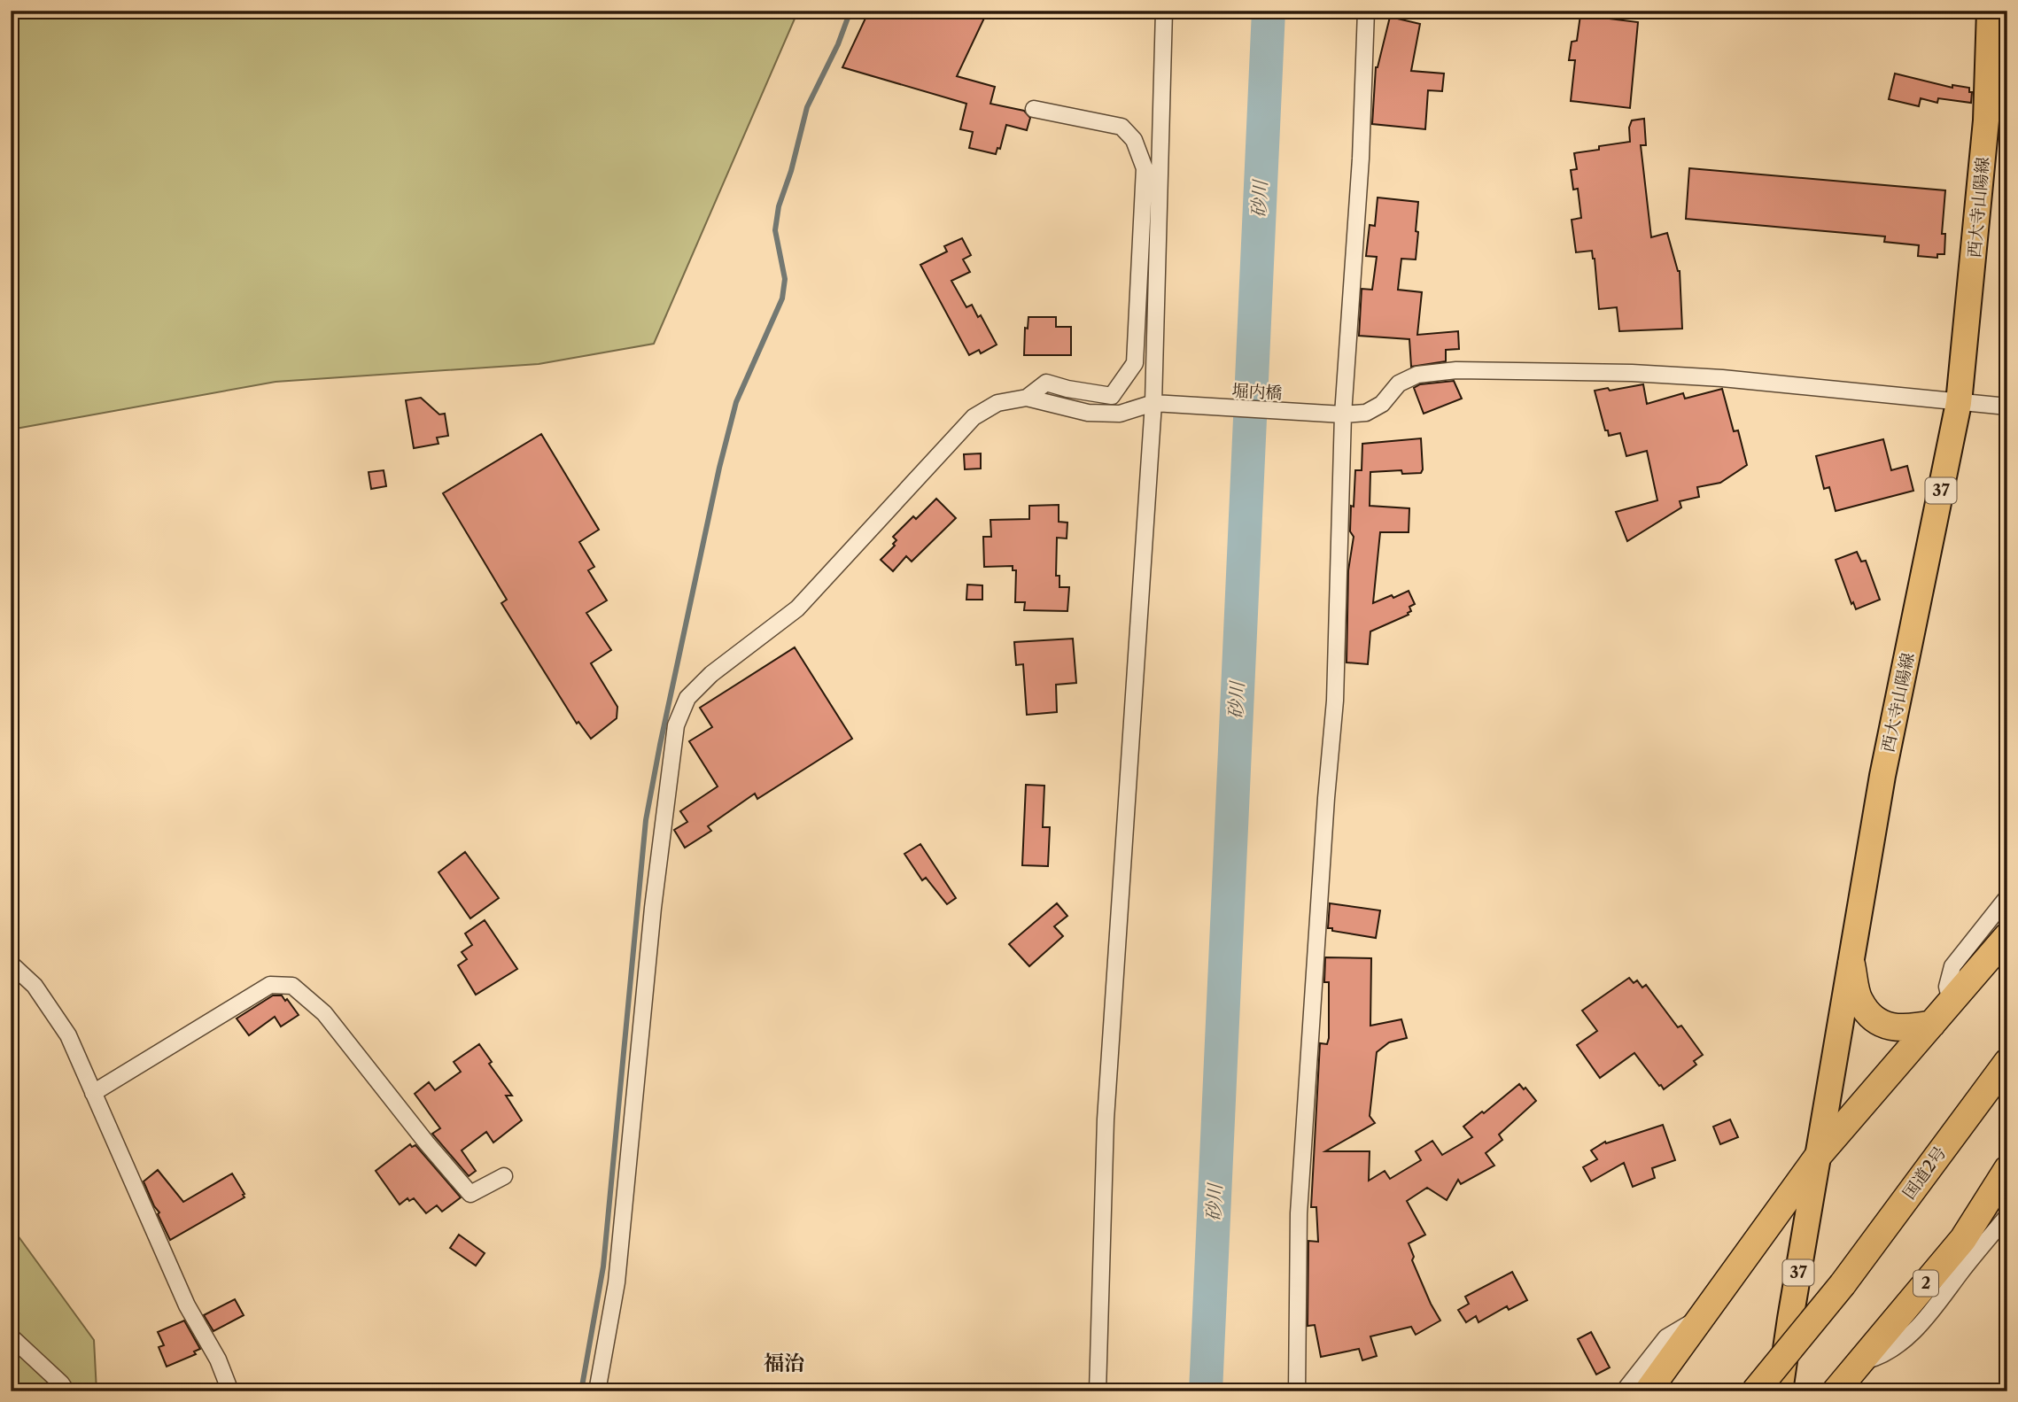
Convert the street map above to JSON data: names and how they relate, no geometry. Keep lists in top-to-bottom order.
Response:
{
  "streets": {
    "highway": ["国道2号", "2"],
    "main road": ["西大寺山陽線", "37"],
    "street": ["堀内橋"]
  },
  "crossings": [
    ["西大寺山陽線", "堀内橋"]
  ],
  "districts": ["福治"],
  "water": ["砂川"]
}
